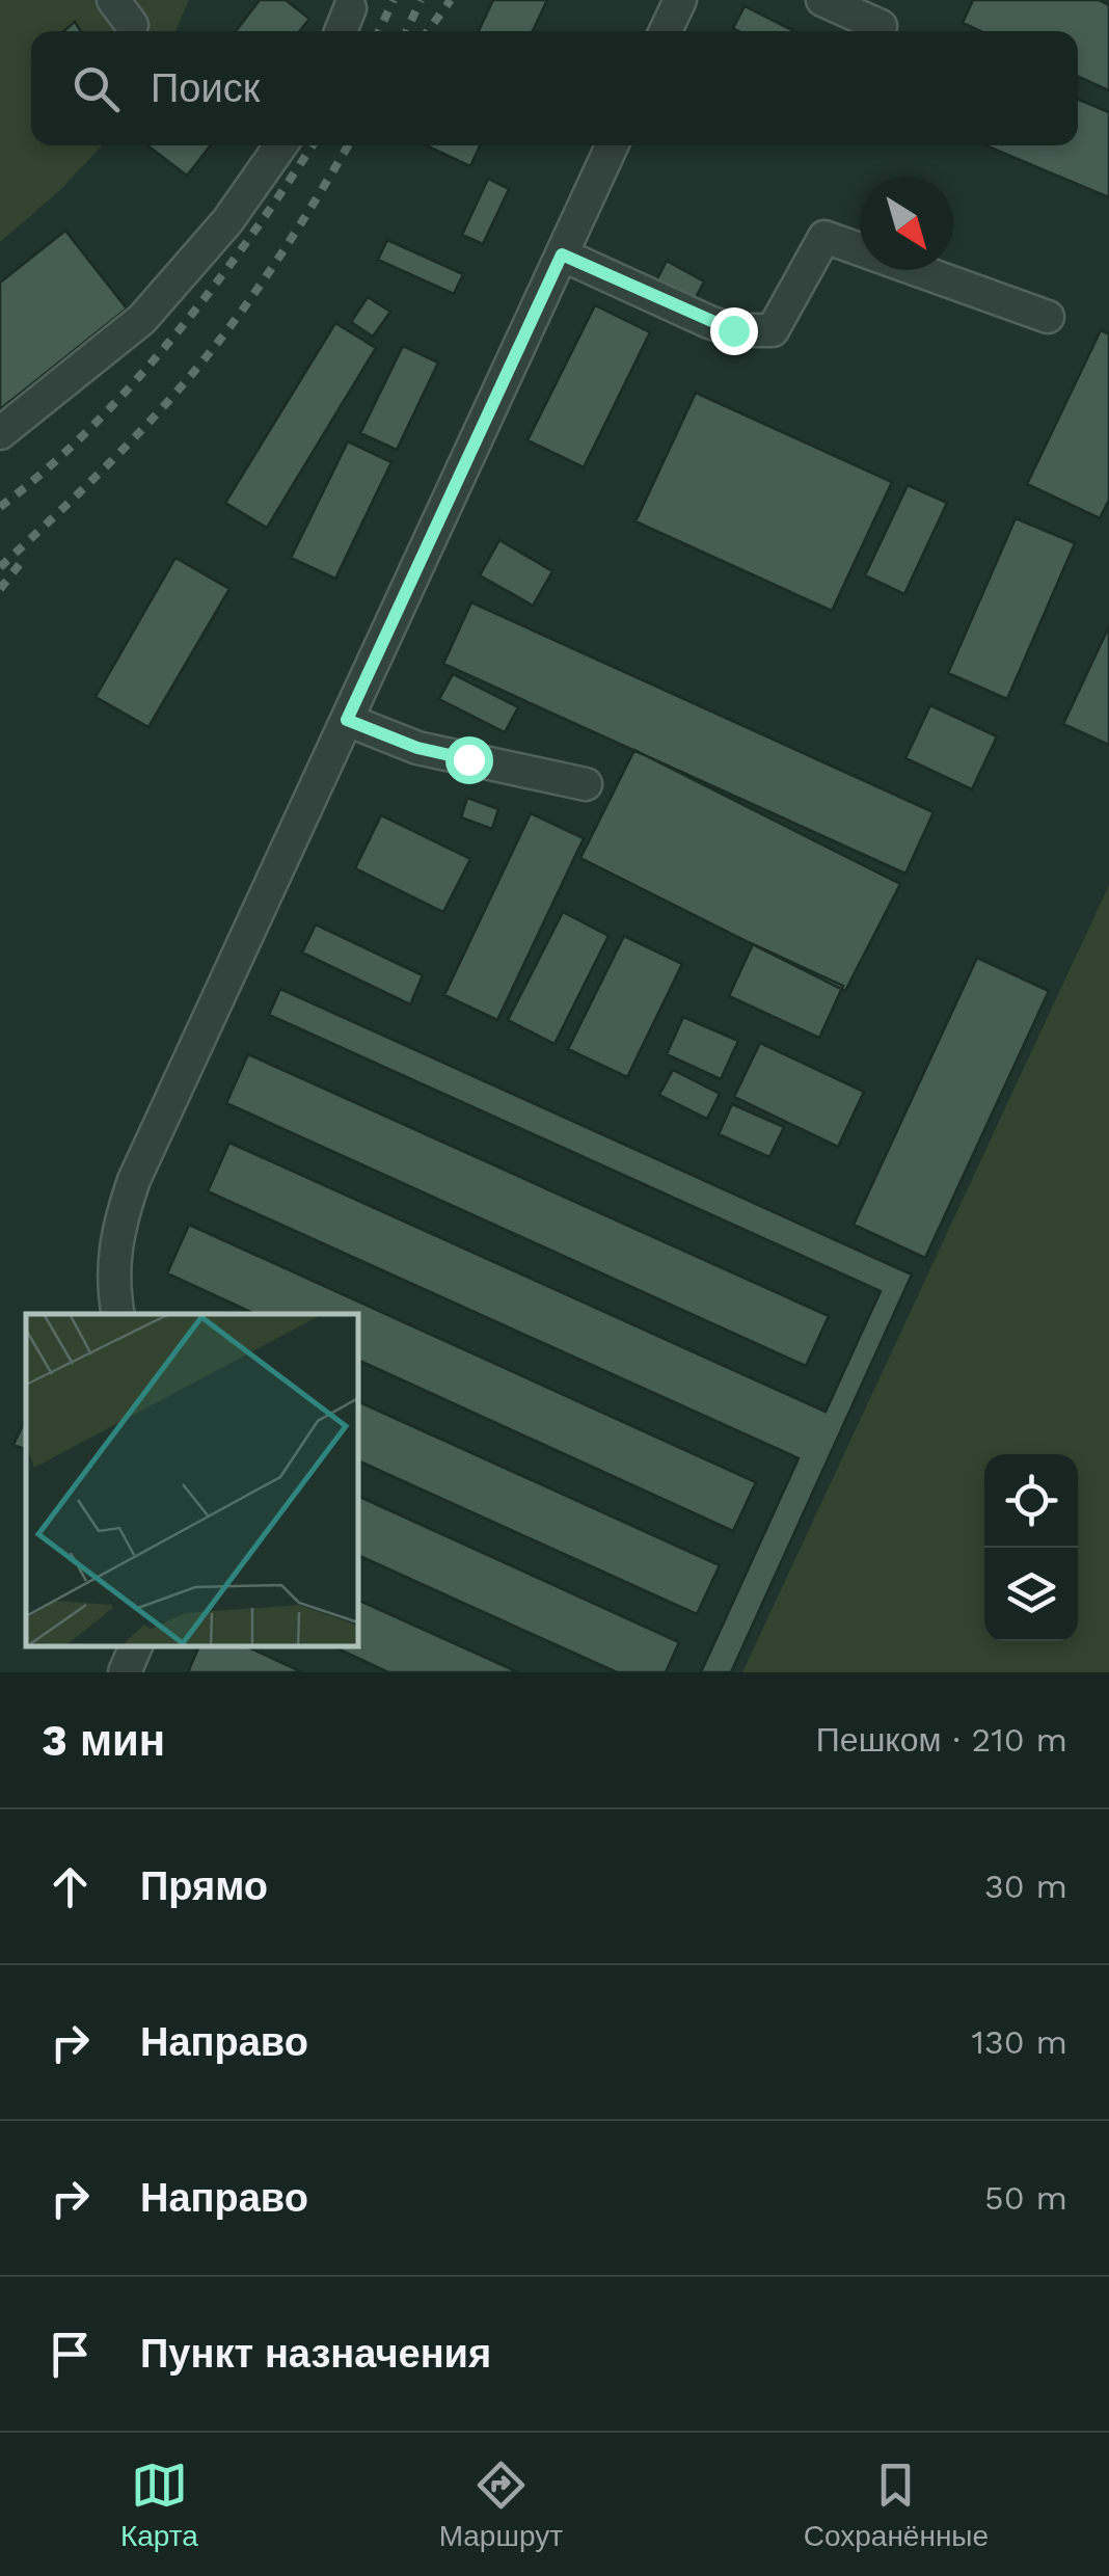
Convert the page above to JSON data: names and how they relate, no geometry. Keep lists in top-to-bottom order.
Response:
{
  "north": "bottom right",
  "page": {
    "search": "Поиск",
    "heading": ["3 мин", "Пешком · 210 m"],
    "list": [
      ["Прямо", "30 m"],
      ["Направо", "130 m"],
      ["Направо", "50 m"],
      "Пункт назначения"
    ],
    "nav": ["Карта", "Маршрут", "Сохранённые"]
  }
}
